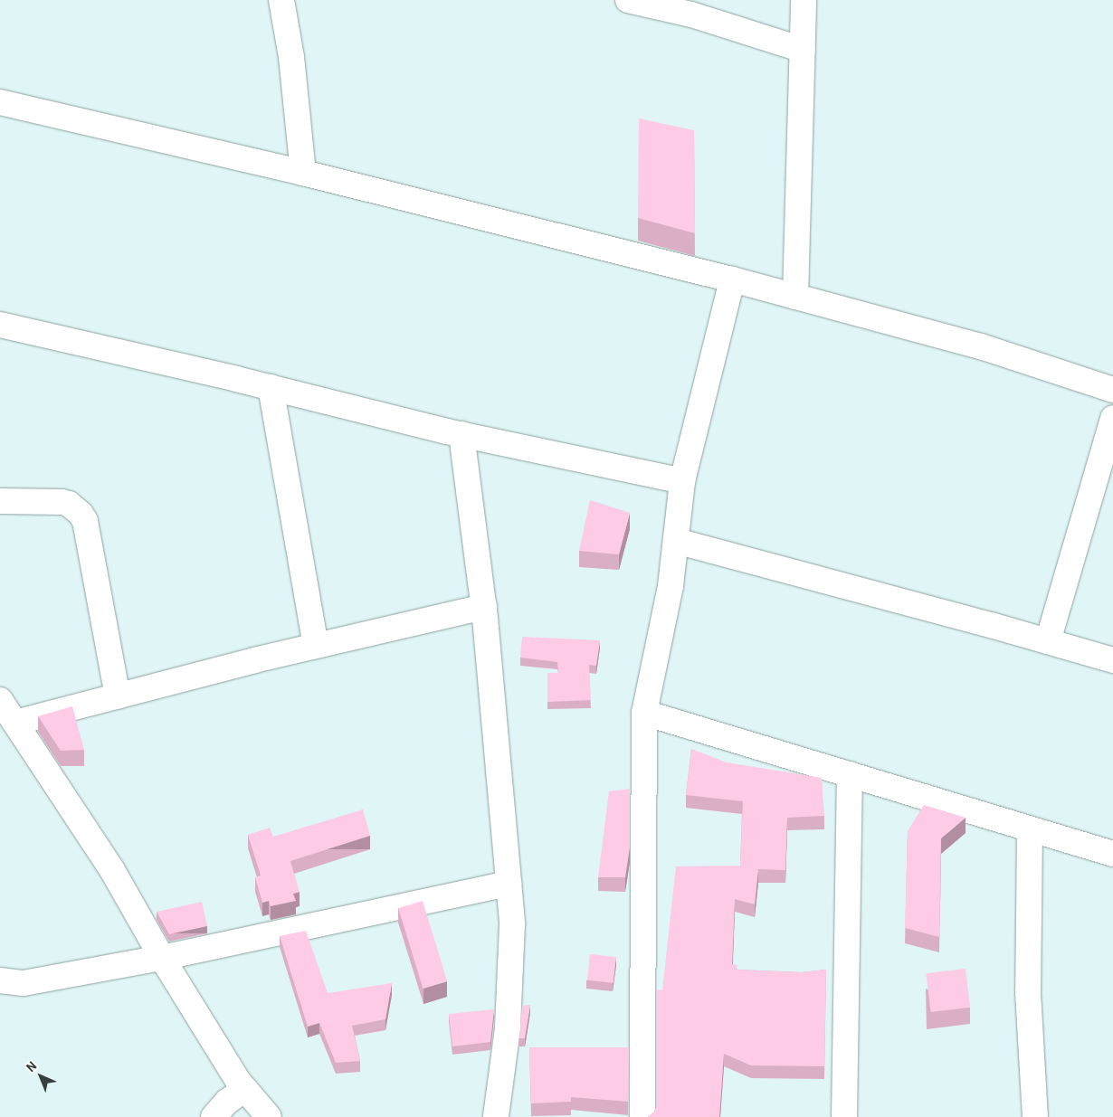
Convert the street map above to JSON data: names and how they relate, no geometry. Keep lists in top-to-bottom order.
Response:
{
  "north": "top left"
}
